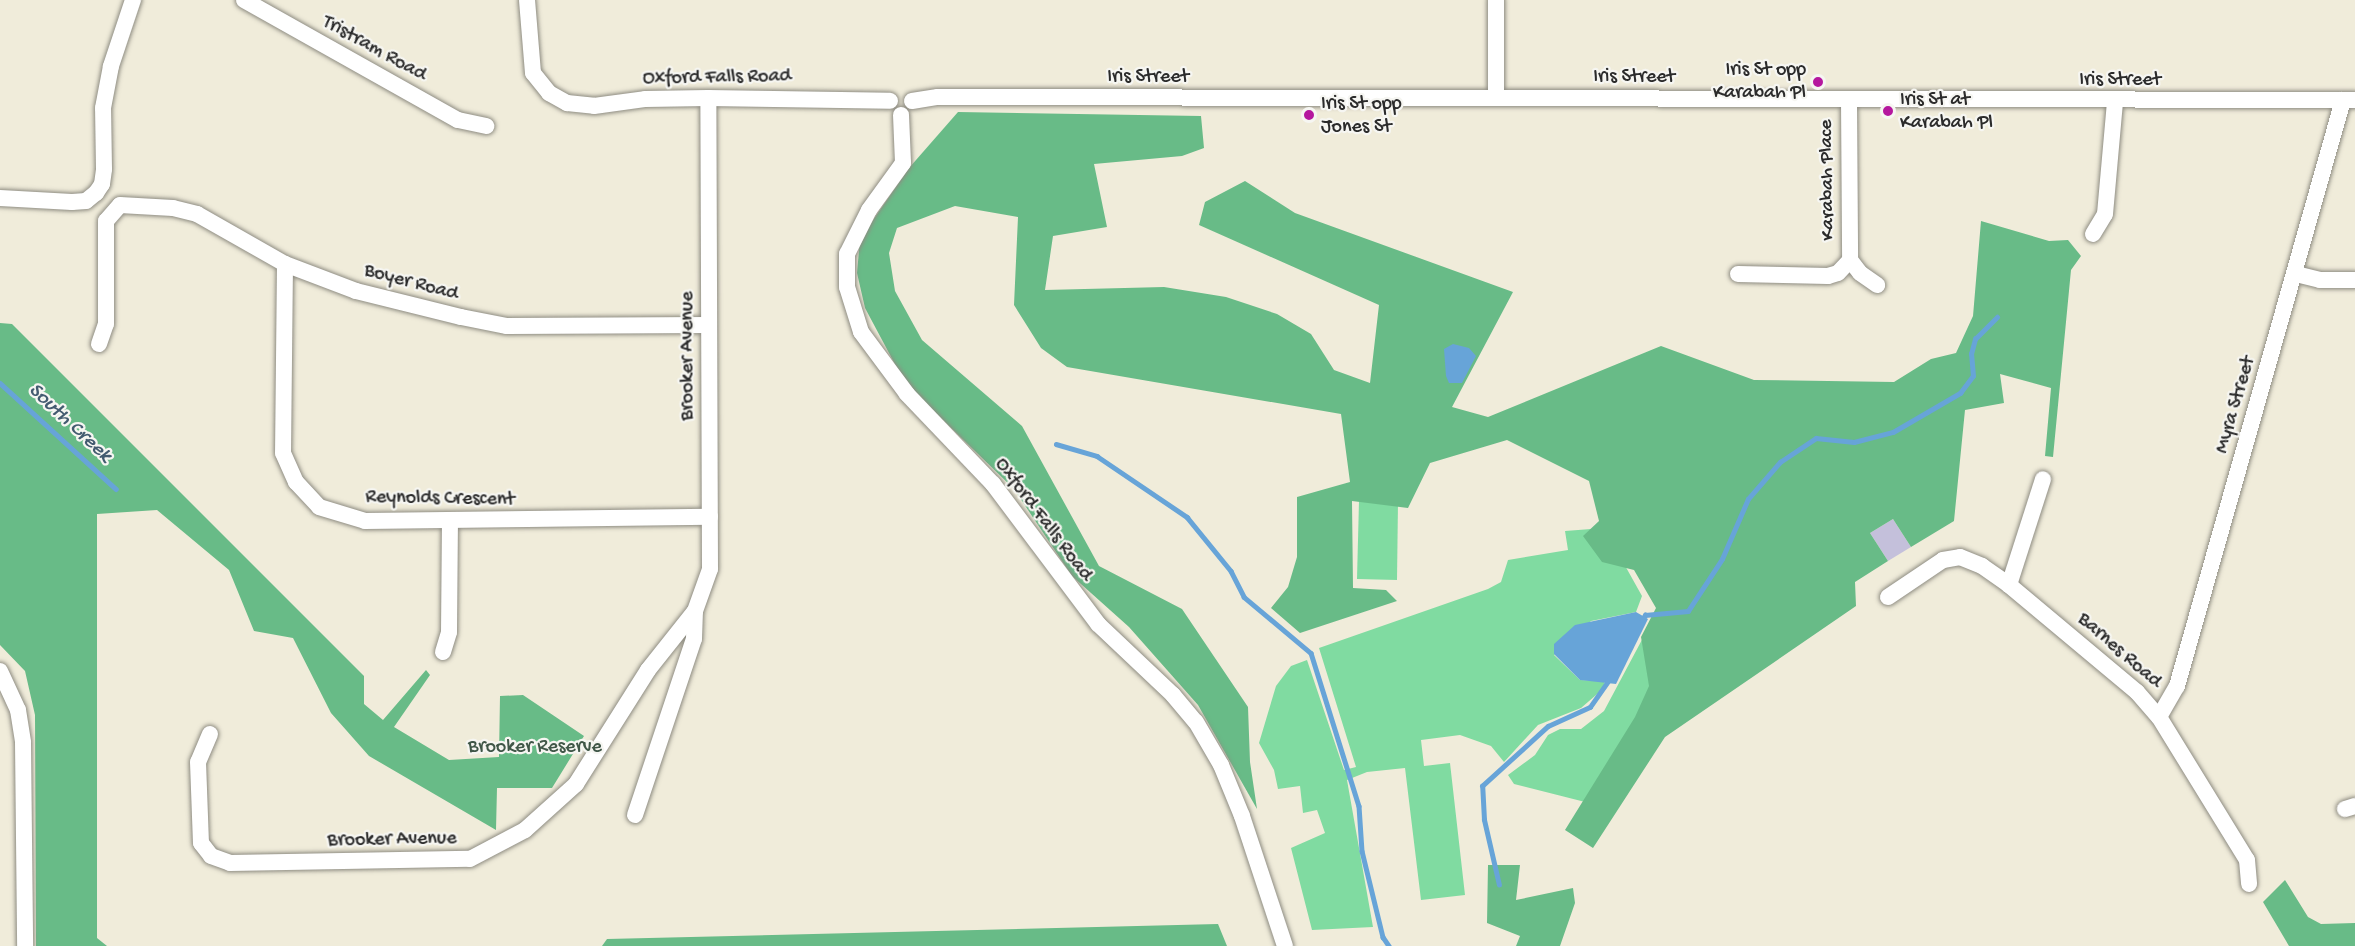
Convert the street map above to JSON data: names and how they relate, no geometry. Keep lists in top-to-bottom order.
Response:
{
  "streets": {
    "street": [
      "Tristram Road",
      "Iris Street",
      "Oxford Falls Road",
      "Karabah Place",
      "Boyer Road",
      "Brooker Avenue",
      "Myra Street",
      "Reynolds Crescent",
      "Barnes Road"
    ]
  },
  "crossings": [
    ["Iris Street", "Oxford Falls Road"],
    ["Iris Street", "Karabah Place"],
    ["Iris Street", "Myra Street"],
    ["Oxford Falls Road", "Brooker Avenue"],
    ["Boyer Road", "Brooker Avenue"],
    ["Boyer Road", "Reynolds Crescent"],
    ["Brooker Avenue", "Reynolds Crescent"],
    ["Myra Street", "Barnes Road"]
  ],
  "water": ["South Creek"],
  "parks": ["Brooker Reserve"],
  "places": ["Iris St opp Karabah Pl", "Iris St at Karabah Pl", "Iris St opp Jones St"]
}
